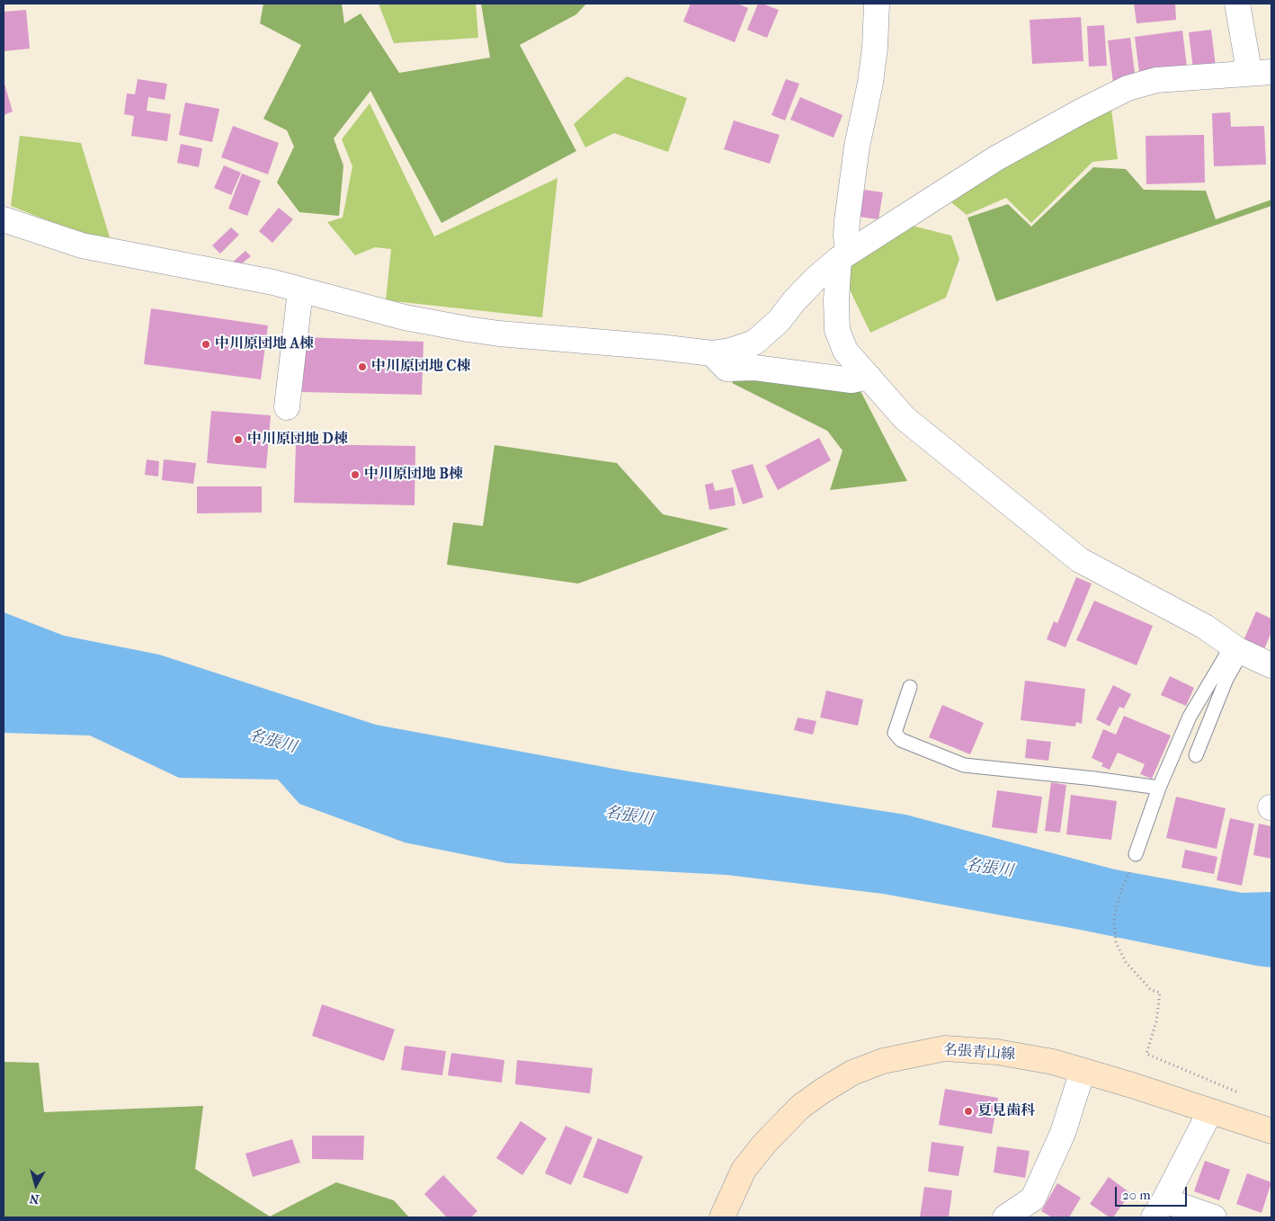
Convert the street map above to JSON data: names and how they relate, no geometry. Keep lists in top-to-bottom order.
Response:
{
  "streets": {
    "main road": ["名張青山線"]
  },
  "water": ["名張川"],
  "places": [
    "中川原団地 A棟",
    "中川原団地 C棟",
    "中川原団地 D棟",
    "中川原団地 B棟",
    "夏見歯科"
  ],
  "scale_bar": "20 m",
  "north": "bottom"
}
